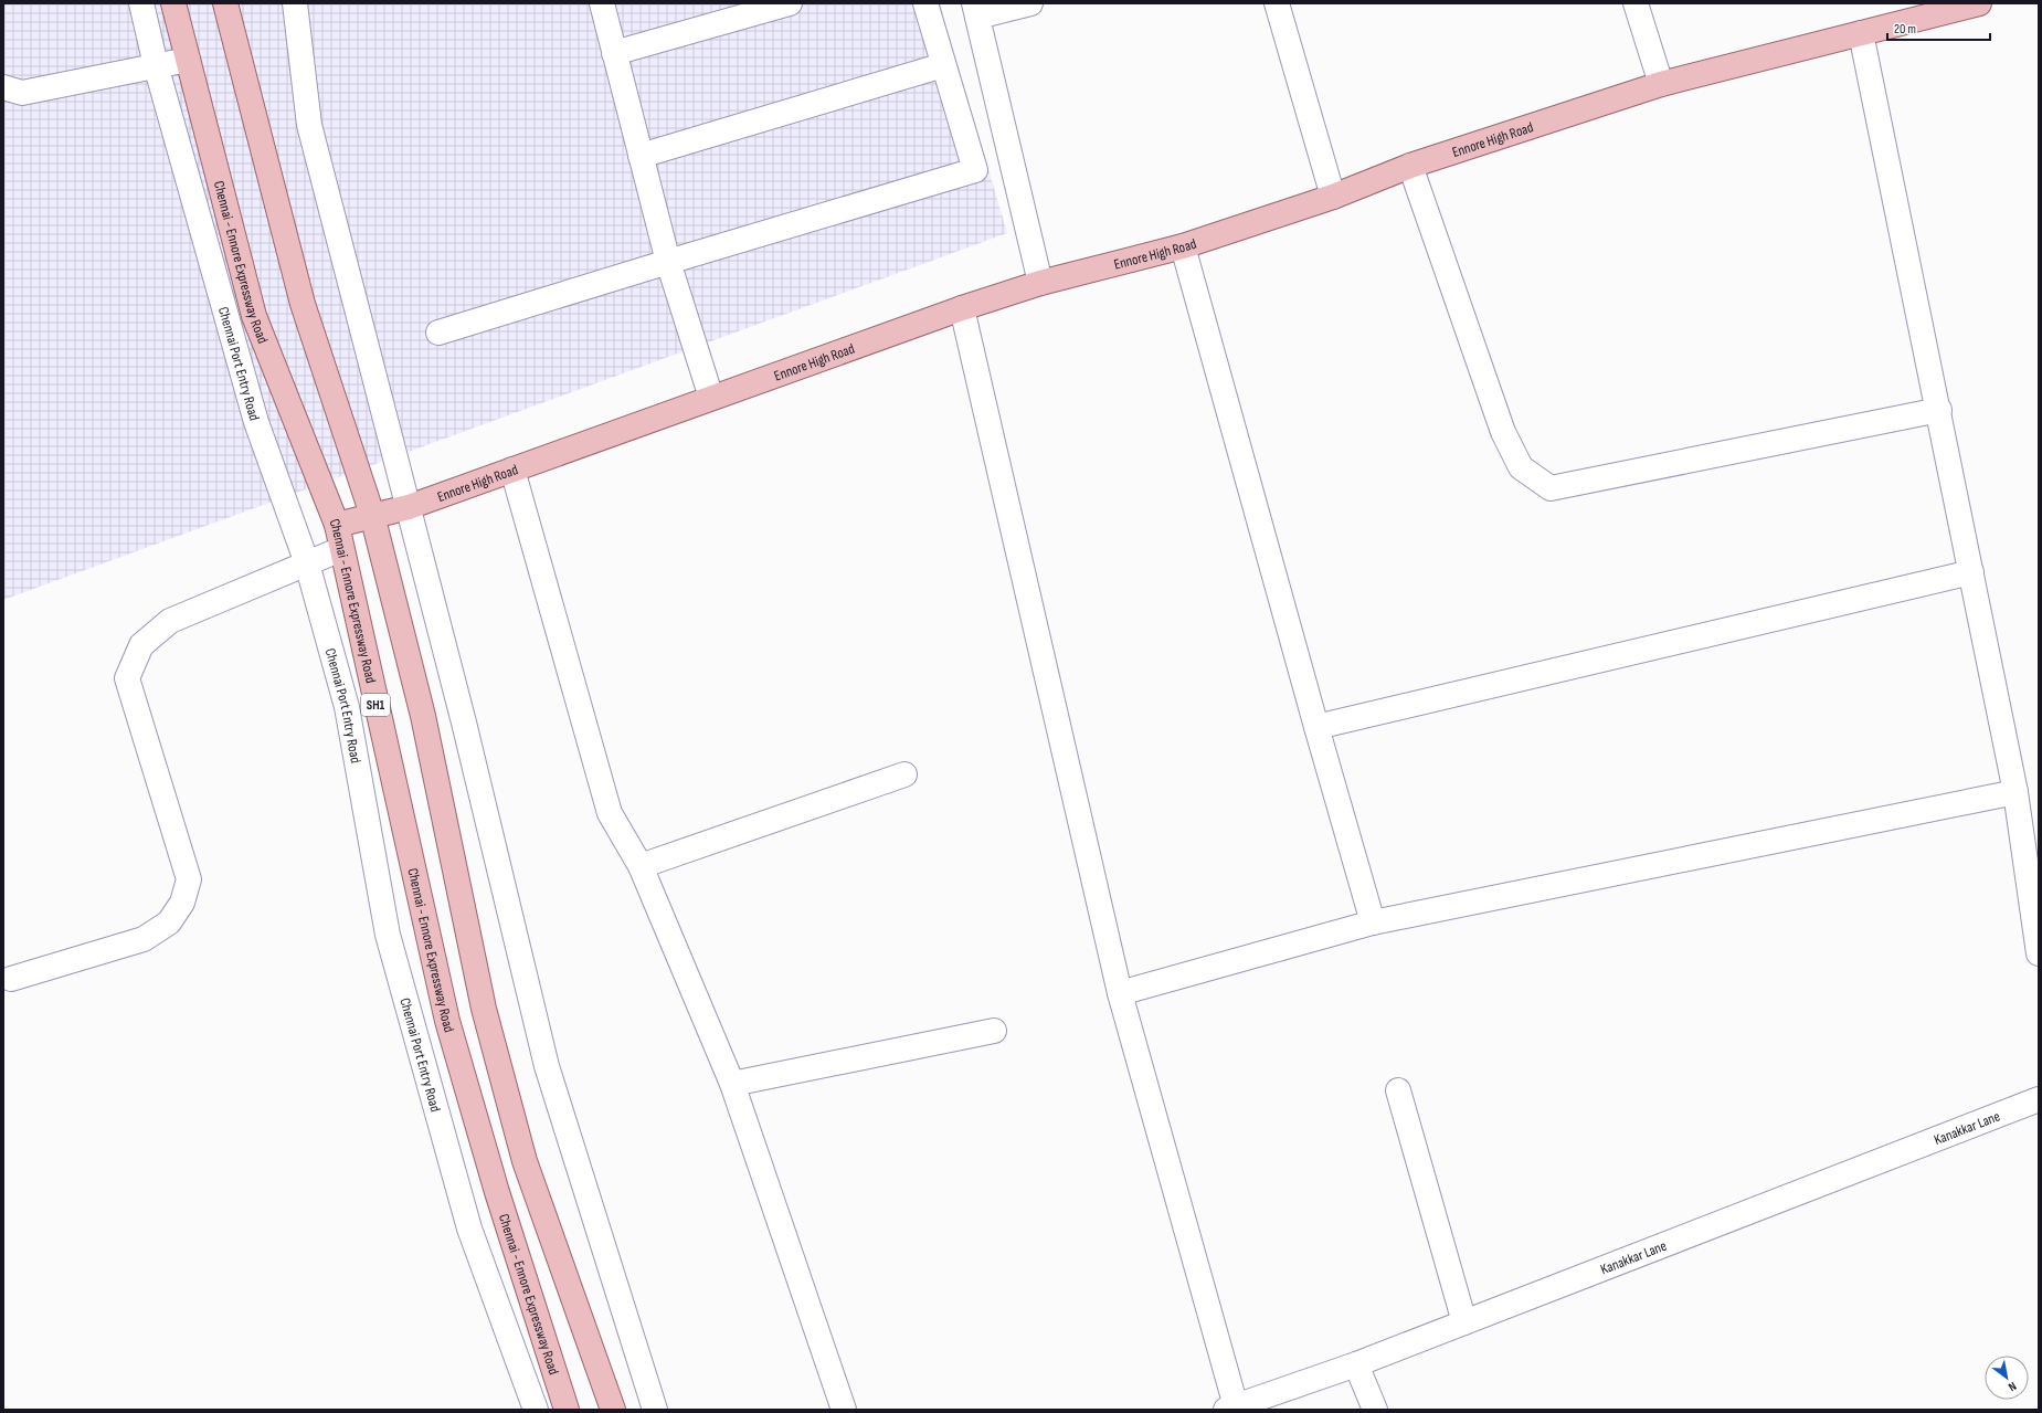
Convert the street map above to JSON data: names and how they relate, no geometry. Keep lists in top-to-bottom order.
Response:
{
  "streets": {
    "main road": ["Ennore High Road", "Chennai - Ennore Expressway Road", "SH1"],
    "street": ["Chennai Port Entry Road", "Kanakkar Lane"]
  },
  "crossings": [
    ["Ennore High Road", "Chennai - Ennore Expressway Road"]
  ],
  "scale_bar": "20 m",
  "north": "bottom right"
}
